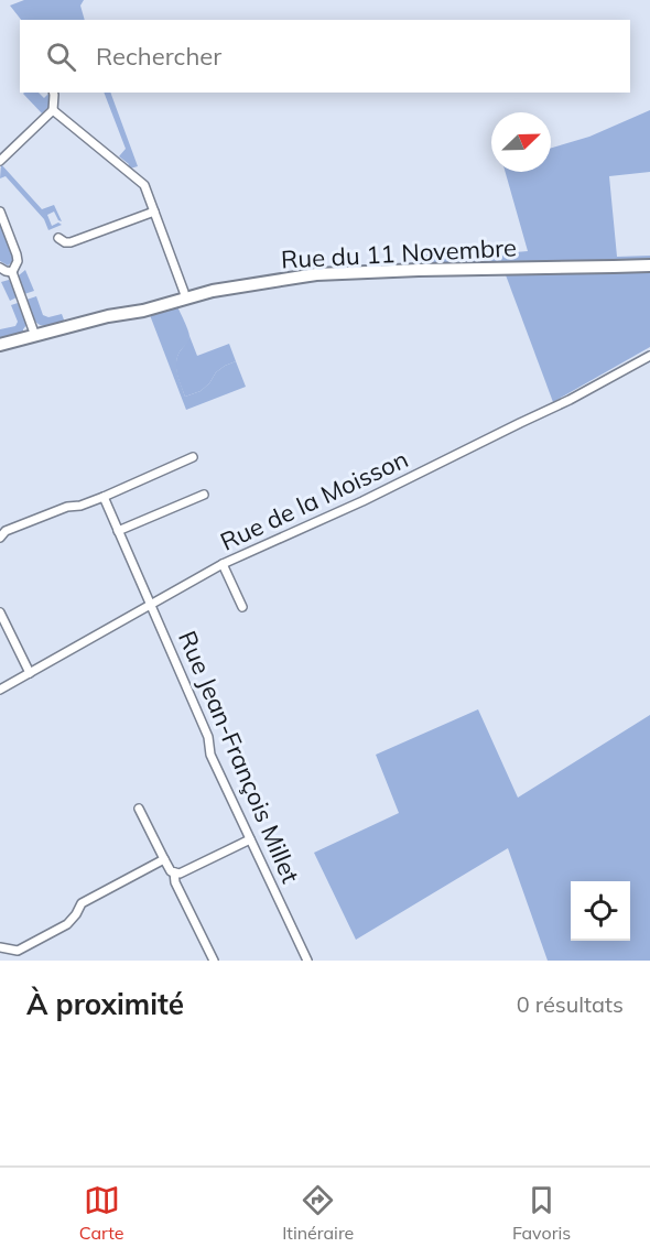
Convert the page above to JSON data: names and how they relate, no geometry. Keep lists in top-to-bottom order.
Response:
{
  "streets": {
    "street": ["Rue du 11 Novembre", "Rue de la Moisson", "Rue Jean-François Millet"]
  },
  "crossings": [
    ["Rue de la Moisson", "Rue Jean-François Millet"]
  ],
  "north": "top right",
  "page": {
    "search": "Rechercher",
    "heading": ["À proximité", "0 résultats"],
    "nav": ["Carte", "Itinéraire", "Favoris"]
  }
}
